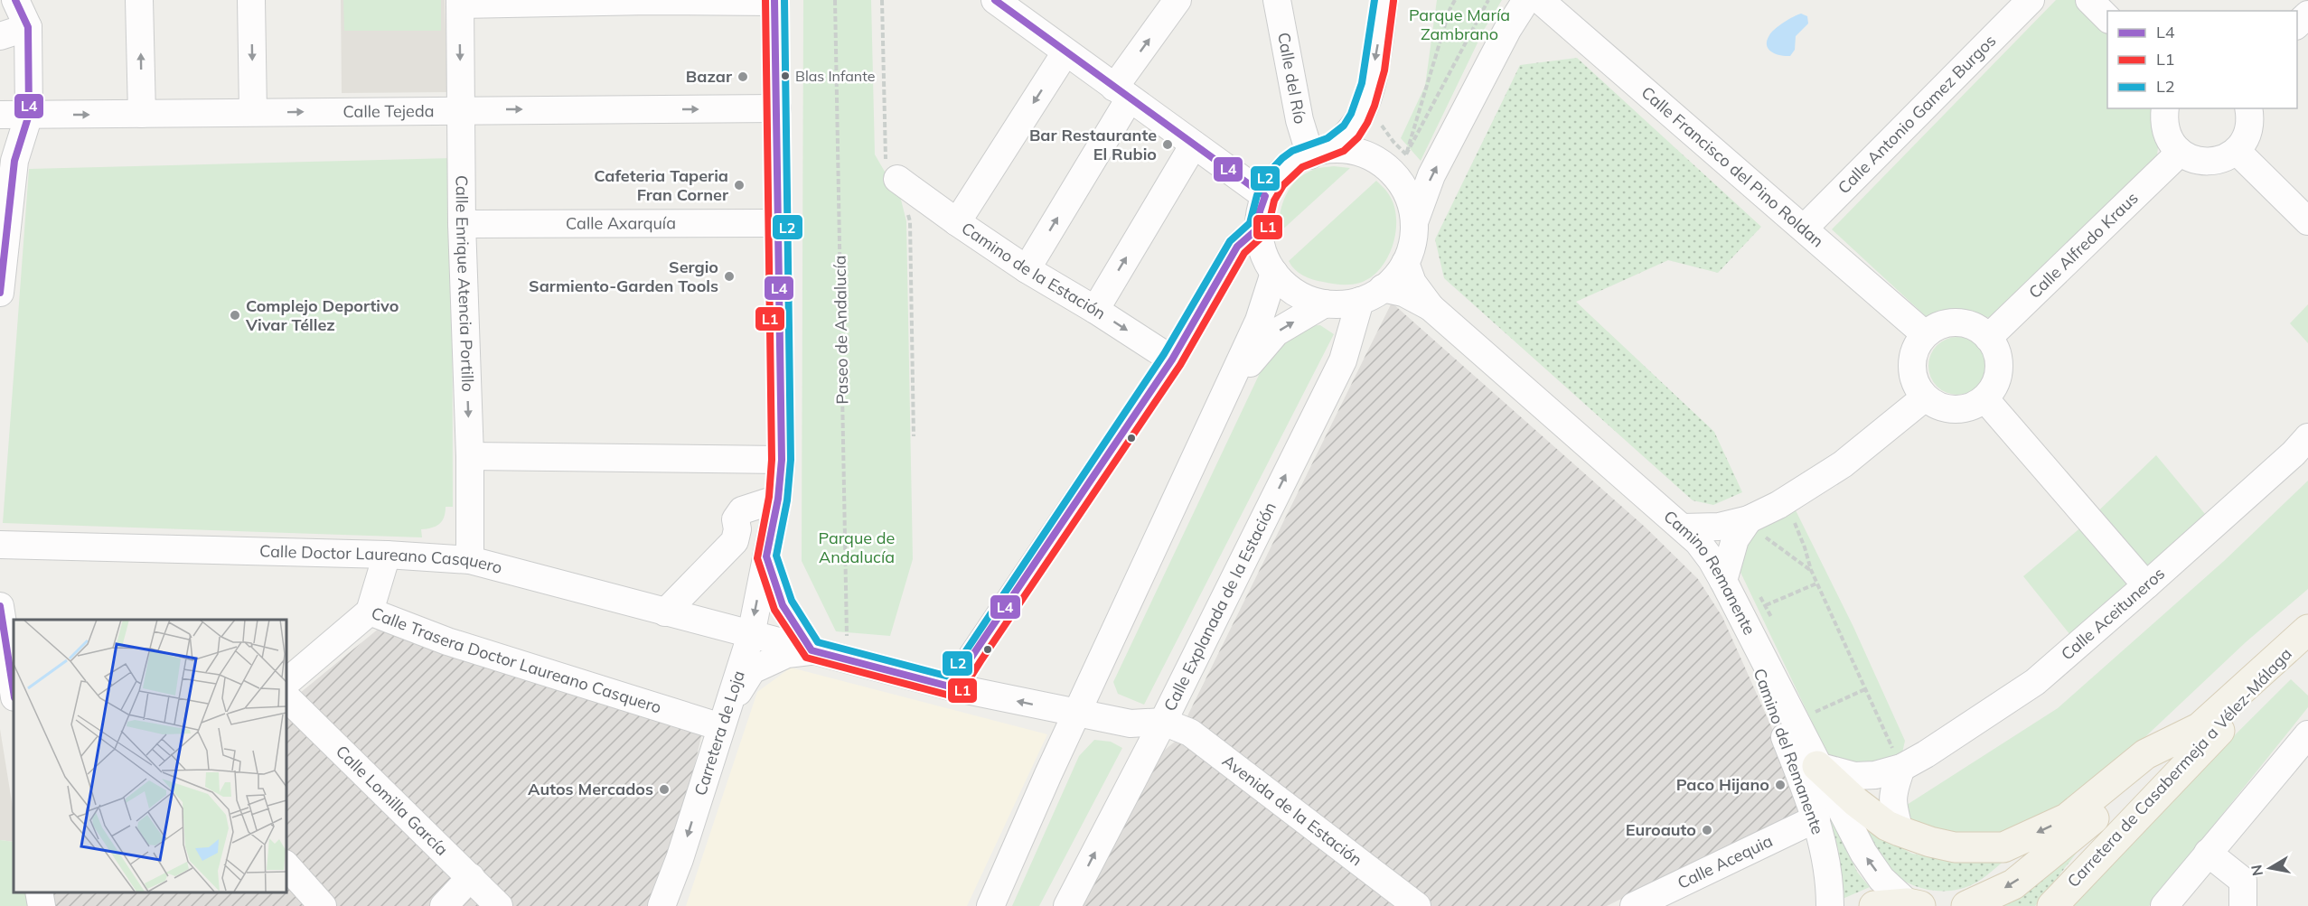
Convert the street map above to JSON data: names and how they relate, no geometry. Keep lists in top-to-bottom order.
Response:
{
  "streets": {
    "main road": ["Carretera de Casabermeja a Vélez-Málaga"],
    "street": [
      "Calle del Río",
      "Calle Tejeda",
      "Calle Antonio Gamez Burgos",
      "Calle Francisco del Pino Roldan",
      "Calle Axarquía",
      "Calle Alfredo Kraus",
      "Camino de la Estación",
      "Calle Enrique Atencia Portillo",
      "Calle Doctor Laureano Casquero",
      "Camino Remanente",
      "Calle Explanada de la Estación",
      "Calle Aceituneros",
      "Calle Trasera Doctor Laureano Casquero",
      "Carretera de Loja",
      "Camino del Remanente",
      "Calle Lomilla García",
      "Avenida de la Estación",
      "Calle Acequia"
    ],
    "path": ["Paseo de Andalucía"]
  },
  "crossings": [
    ["Calle del Río", "Camino Remanente"],
    ["Calle del Río", "Calle Explanada de la Estación"],
    ["Calle Tejeda", "Calle Enrique Atencia Portillo"],
    ["Calle Tejeda", "Carretera de Loja"],
    ["Calle Antonio Gamez Burgos", "Calle Francisco del Pino Roldan"],
    ["Calle Francisco del Pino Roldan", "Calle Alfredo Kraus"],
    ["Calle Axarquía", "Calle Enrique Atencia Portillo"],
    ["Calle Axarquía", "Carretera de Loja"],
    ["Calle Enrique Atencia Portillo", "Calle Doctor Laureano Casquero"],
    ["Paseo de Andalucía", "Calle Doctor Laureano Casquero"],
    ["Calle Doctor Laureano Casquero", "Calle Explanada de la Estación"],
    ["Calle Doctor Laureano Casquero", "Calle Trasera Doctor Laureano Casquero"],
    ["Calle Doctor Laureano Casquero", "Carretera de Loja"],
    ["Calle Doctor Laureano Casquero", "Avenida de la Estación"],
    ["Camino Remanente", "Calle Explanada de la Estación"],
    ["Camino Remanente", "Calle Aceituneros"],
    ["Camino Remanente", "Camino del Remanente"],
    ["Calle Explanada de la Estación", "Avenida de la Estación"],
    ["Calle Trasera Doctor Laureano Casquero", "Carretera de Loja"],
    ["Camino del Remanente", "Calle Acequia"]
  ],
  "parks": ["Parque María Zambrano", "Parque de Andalucía"],
  "places": [
    "Blas Infante",
    "Bazar",
    "Bar Restaurante El Rubio",
    "Cafeteria Taperia Fran Corner",
    "Sergio Sarmiento-Garden Tools",
    "Complejo Deportivo Vivar Téllez",
    "Paco Hijano",
    "Autos Mercados",
    "Euroauto"
  ],
  "lines": ["transit line L4", "transit line L1", "transit line L2"],
  "legend": ["L4", "L1", "L2"],
  "north": "left"
}
